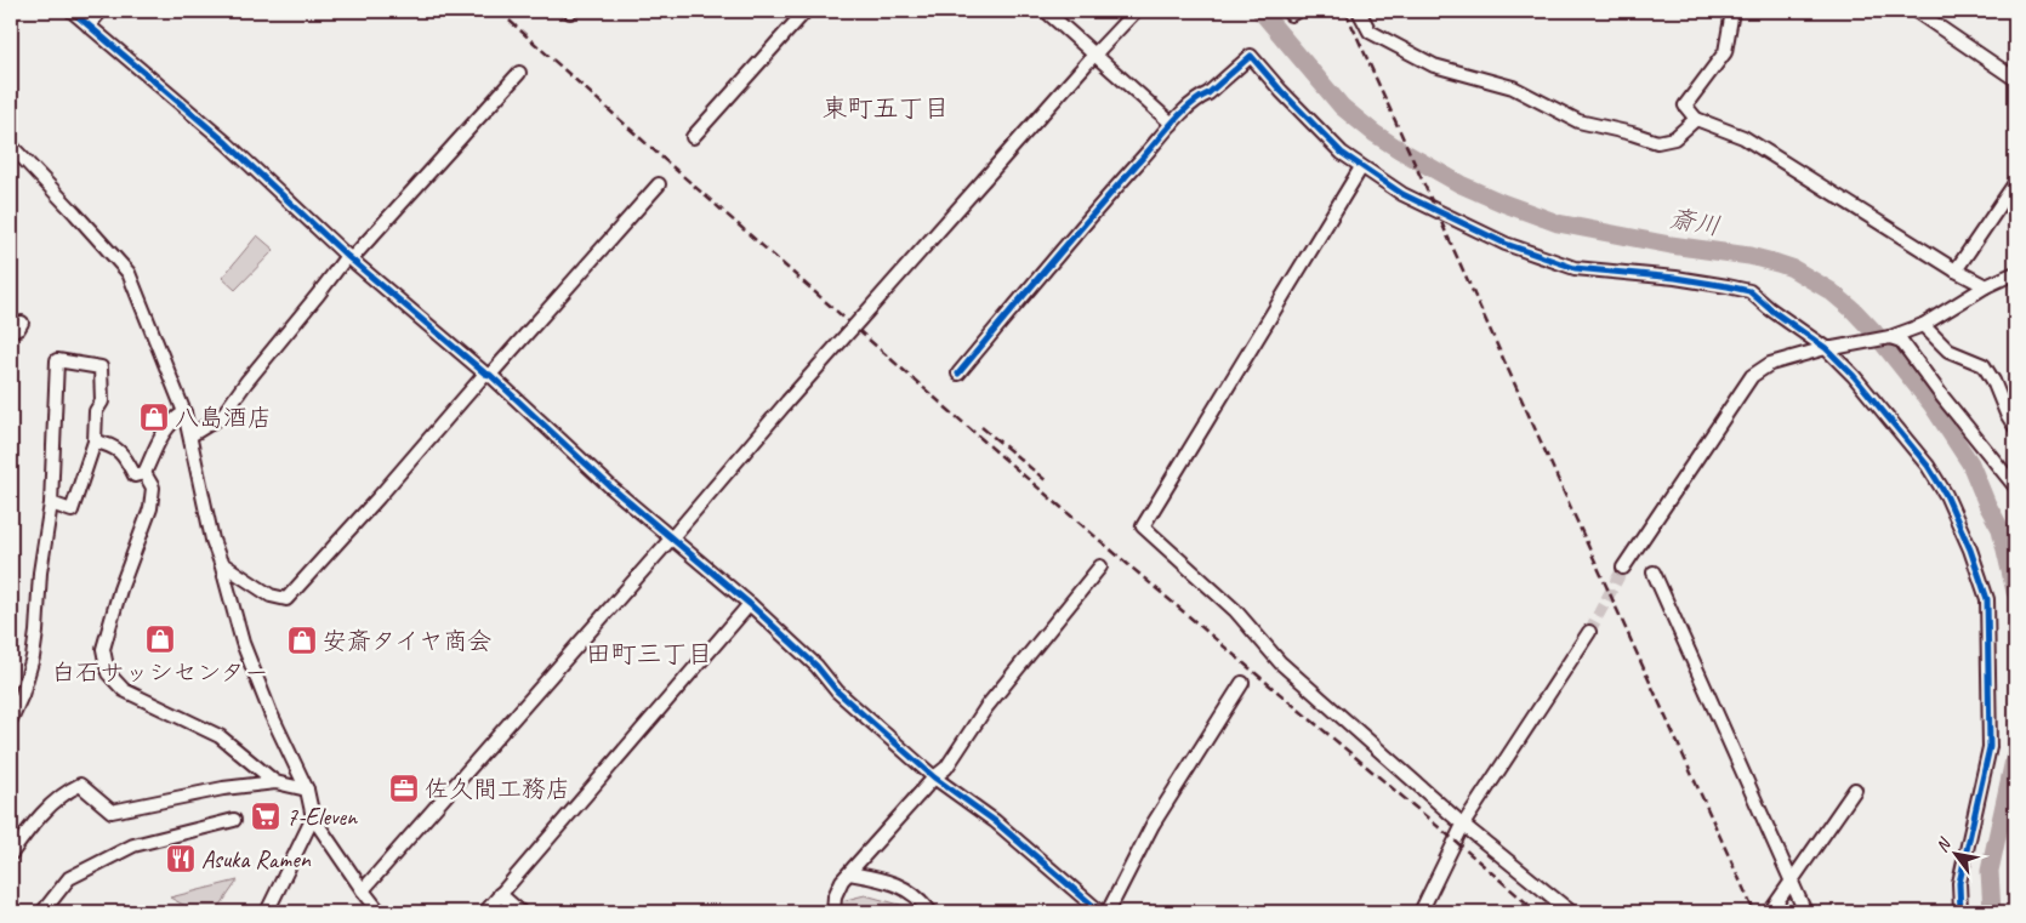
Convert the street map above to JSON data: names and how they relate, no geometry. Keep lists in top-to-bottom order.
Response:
{
  "districts": ["東町五丁目", "田町三丁目"],
  "water": ["斎川"],
  "places": {
    "shop": ["八島酒店", "白石サッシセンター", "安斎タイヤ商会"],
    "office": ["佐久間工務店"],
    "supermarket": ["7-Eleven"],
    "restaurant": ["Asuka Ramen"]
  },
  "north": "top left"
}
